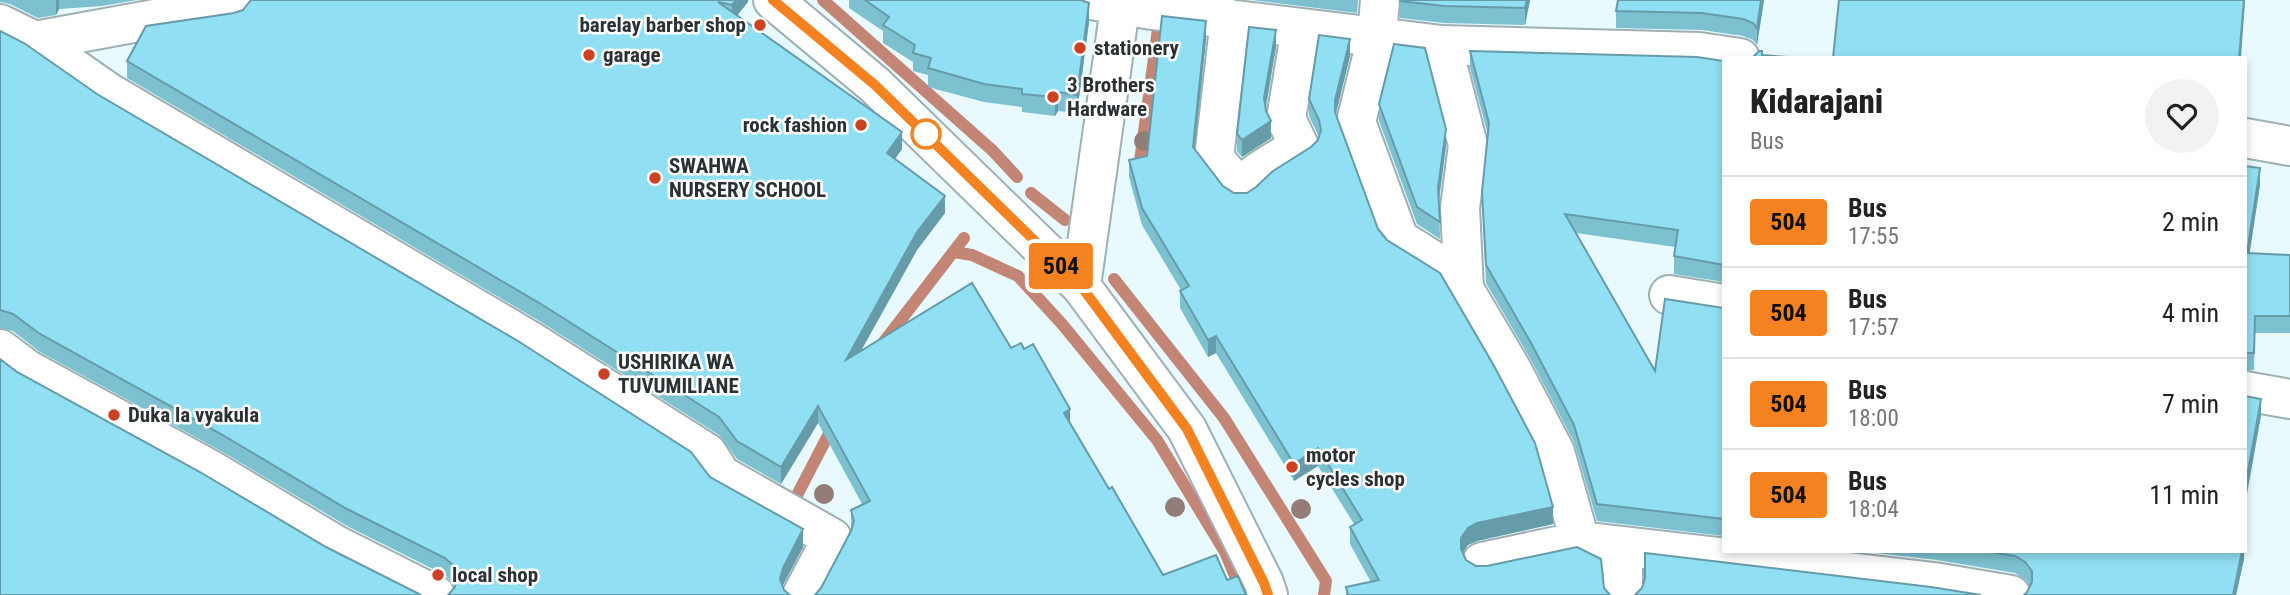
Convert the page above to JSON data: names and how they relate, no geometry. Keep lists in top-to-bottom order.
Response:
{
  "places": [
    "barelay barber shop",
    "stationery",
    "garage",
    "3 Brothers Hardware",
    "rock fashion",
    "SWAHWA NURSERY SCHOOL",
    "USHIRIKA WA TUVUMILIANE",
    "Duka la vyakula",
    "motor cycles shop",
    "local shop"
  ],
  "lines": ["bus line 504"],
  "page": {
    "on_map": "504",
    "heading": ["Kidarajani", "Bus"],
    "list": [
      {
        "mark": "504",
        "name": "Bus",
        "note": "17:55",
        "value": "2 min"
      },
      {
        "mark": "504",
        "name": "Bus",
        "note": "17:57",
        "value": "4 min"
      },
      {
        "mark": "504",
        "name": "Bus",
        "note": "18:00",
        "value": "7 min"
      },
      {
        "mark": "504",
        "name": "Bus",
        "note": "18:04",
        "value": "11 min"
      }
    ]
  }
}
